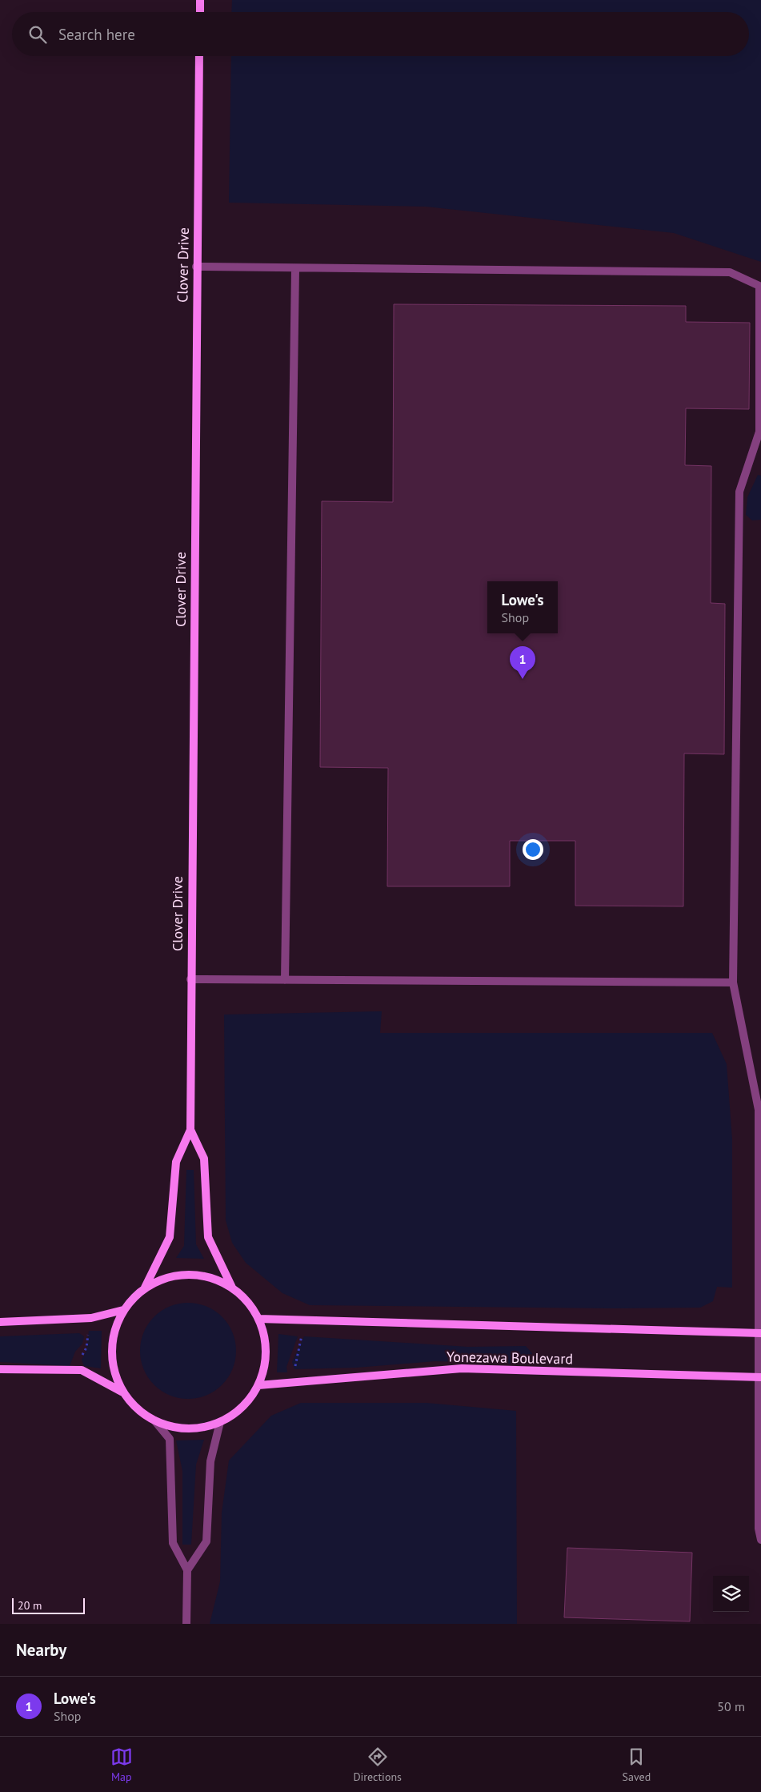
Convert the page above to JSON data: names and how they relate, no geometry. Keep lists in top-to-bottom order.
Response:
{
  "streets": {
    "street": ["Clover Drive", "Yonezawa Boulevard"]
  },
  "scale_bar": "20 m",
  "page": {
    "search": "Search here",
    "popup": ["Lowe's", "Shop"],
    "pins": "1",
    "scale": "20 m",
    "heading": "Nearby",
    "list": [
      {
        "mark": "1",
        "name": "Lowe's",
        "note": "Shop",
        "value": "50 m"
      }
    ],
    "nav": ["Map", "Directions", "Saved"]
  }
}
